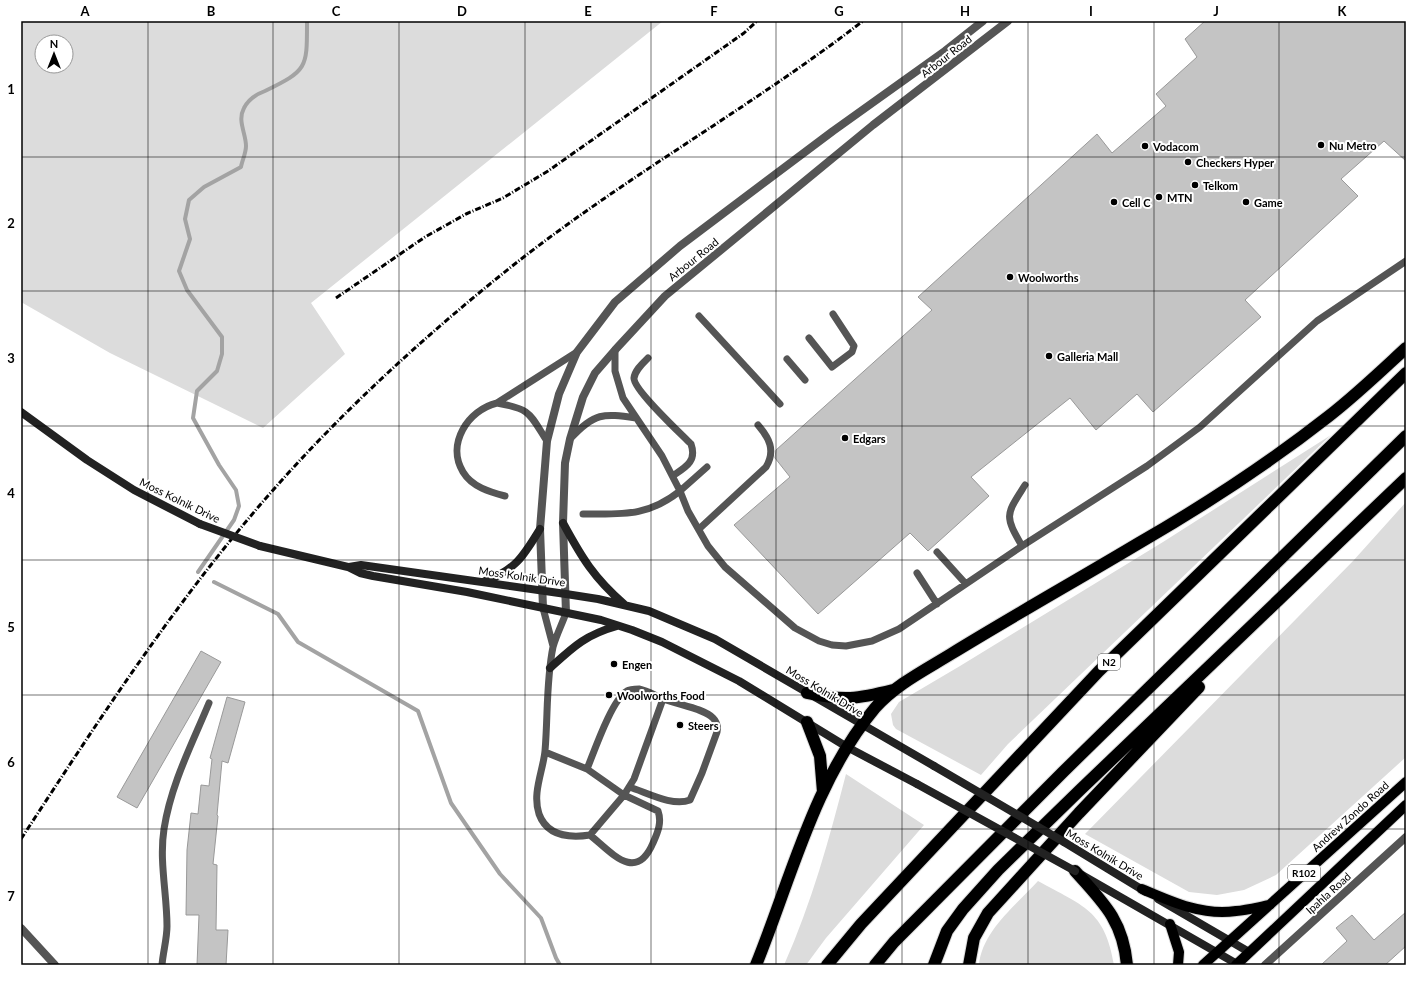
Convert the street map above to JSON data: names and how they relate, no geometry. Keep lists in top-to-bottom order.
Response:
{
  "streets": {
    "highway": ["N2"],
    "main road": ["Moss Kolnik Drive", "Andrew Zondo Road", "R102"],
    "street": ["Arbour Road", "Ipahla Road"]
  },
  "crossings": [
    ["Arbour Road", "Moss Kolnik Drive"],
    ["Moss Kolnik Drive", "Andrew Zondo Road"],
    ["Moss Kolnik Drive", "R102"]
  ],
  "places": [
    "Nu Metro",
    "Vodacom",
    "Checkers Hyper",
    "Telkom",
    "MTN",
    "Cell C",
    "Game",
    "Woolworths",
    "Galleria Mall",
    "Edgars",
    "Engen",
    "Woolworths Food",
    "Steers"
  ],
  "north": "top",
  "grid": {
    "columns": [
      "A",
      "B",
      "C",
      "D",
      "E",
      "F",
      "G",
      "H",
      "I",
      "J",
      "K"
    ],
    "rows": [
      "1",
      "2",
      "3",
      "4",
      "5",
      "6",
      "7"
    ]
  }
}
